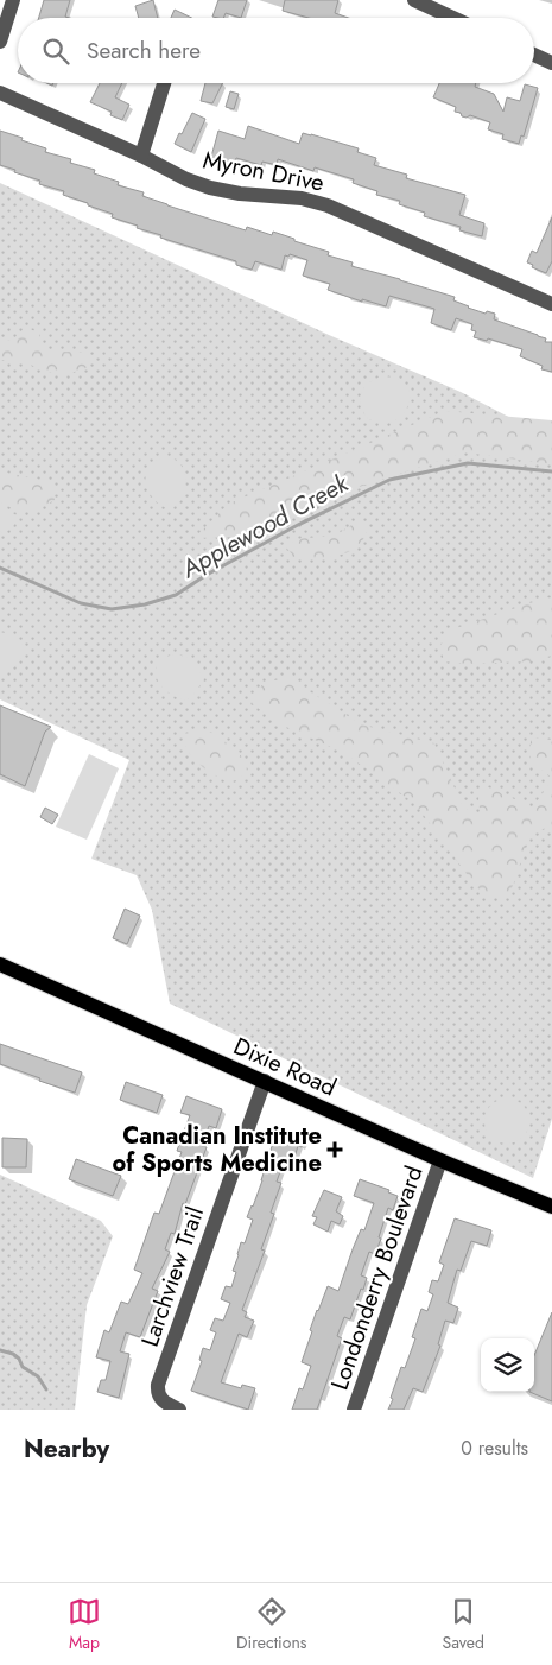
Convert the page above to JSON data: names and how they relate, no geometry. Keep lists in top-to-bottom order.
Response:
{
  "streets": {
    "main road": ["Dixie Road"],
    "street": ["Myron Drive", "Larchview Trail", "Londonderry Boulevard"]
  },
  "crossings": [
    ["Dixie Road", "Larchview Trail"],
    ["Dixie Road", "Londonderry Boulevard"]
  ],
  "water": ["Applewood Creek"],
  "places": {
    "health": ["Canadian Institute of Sports Medicine"]
  },
  "page": {
    "search": "Search here",
    "heading": ["Nearby", "0 results"],
    "nav": ["Map", "Directions", "Saved"]
  }
}
